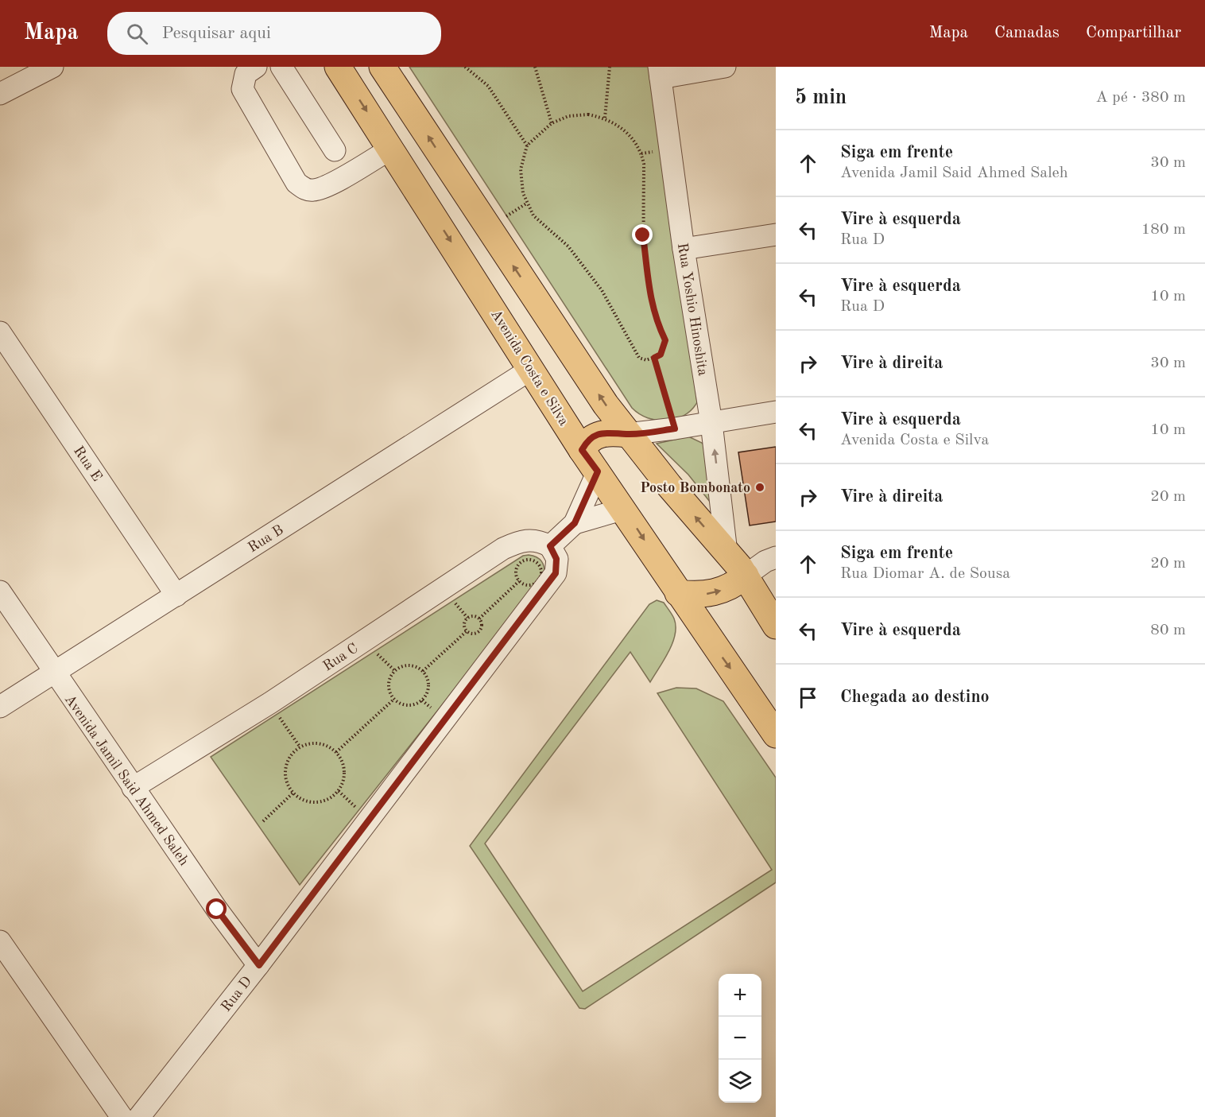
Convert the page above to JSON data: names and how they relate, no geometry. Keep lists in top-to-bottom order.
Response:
{
  "streets": {
    "main road": ["Avenida Costa e Silva"],
    "street": [
      "Rua Yoshio Hinoshita",
      "Rua E",
      "Rua B",
      "Rua C",
      "Avenida Jamil Said Ahmed Saleh",
      "Rua D"
    ]
  },
  "crossings": [
    ["Avenida Costa e Silva", "Rua B"],
    ["Rua E", "Rua B"],
    ["Rua B", "Avenida Jamil Said Ahmed Saleh"],
    ["Rua C", "Avenida Jamil Said Ahmed Saleh"],
    ["Rua C", "Rua D"],
    ["Avenida Jamil Said Ahmed Saleh", "Rua D"]
  ],
  "places": ["Posto Bombonato"],
  "page": {
    "header": "Mapa",
    "search": "Pesquisar aqui",
    "nav": ["Mapa", "Camadas", "Compartilhar"],
    "heading": ["5 min", "A pé · 380 m"],
    "list": [
      ["Siga em frente", "Avenida Jamil Said Ahmed Saleh", "30 m"],
      ["Vire à esquerda", "Rua D", "180 m"],
      ["Vire à esquerda", "Rua D", "10 m"],
      ["Vire à direita", "30 m"],
      ["Vire à esquerda", "Avenida Costa e Silva", "10 m"],
      ["Vire à direita", "20 m"],
      ["Siga em frente", "Rua Diomar A. de Sousa", "20 m"],
      ["Vire à esquerda", "80 m"],
      "Chegada ao destino"
    ],
    "map_buttons": ["+", "−"]
  }
}
